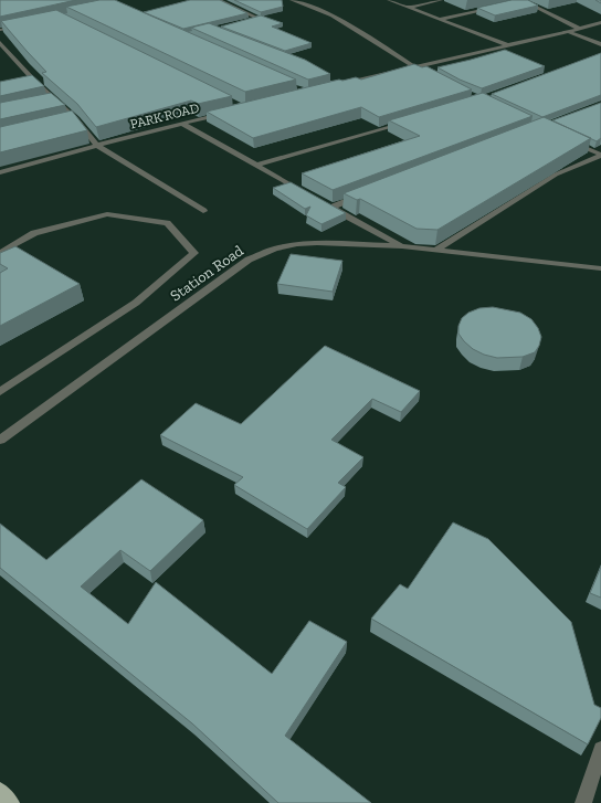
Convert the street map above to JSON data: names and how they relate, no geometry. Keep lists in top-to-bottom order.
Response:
{
  "streets": {
    "street": ["PARK ROAD", "Station Road"]
  }
}
